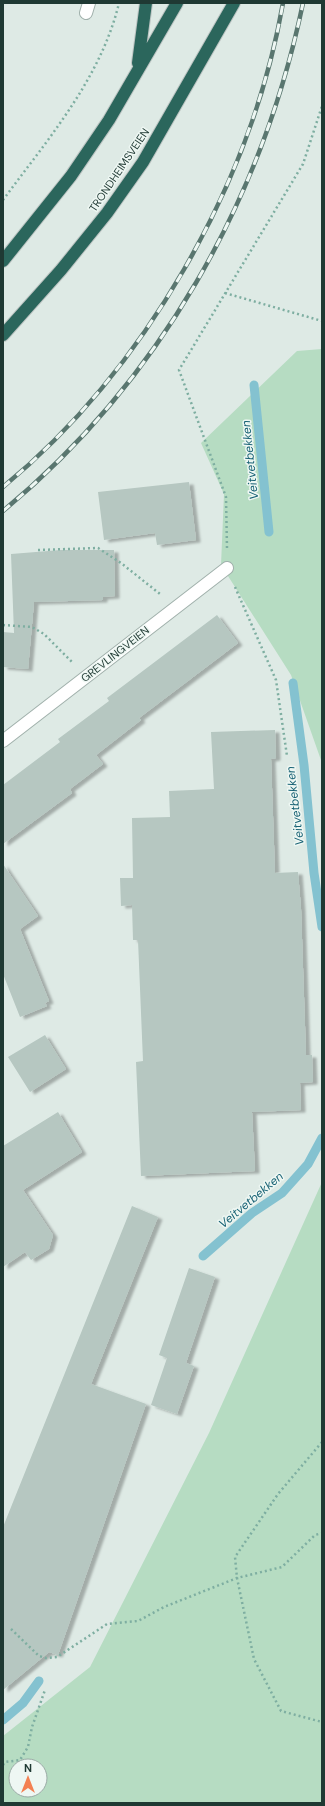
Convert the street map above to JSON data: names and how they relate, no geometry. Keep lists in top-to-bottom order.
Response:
{
  "streets": {
    "highway": ["TRONDHEIMSVEIEN"],
    "street": ["GREVLINGVEIEN"]
  },
  "water": ["Veitvetbekken"],
  "north": "top"
}
